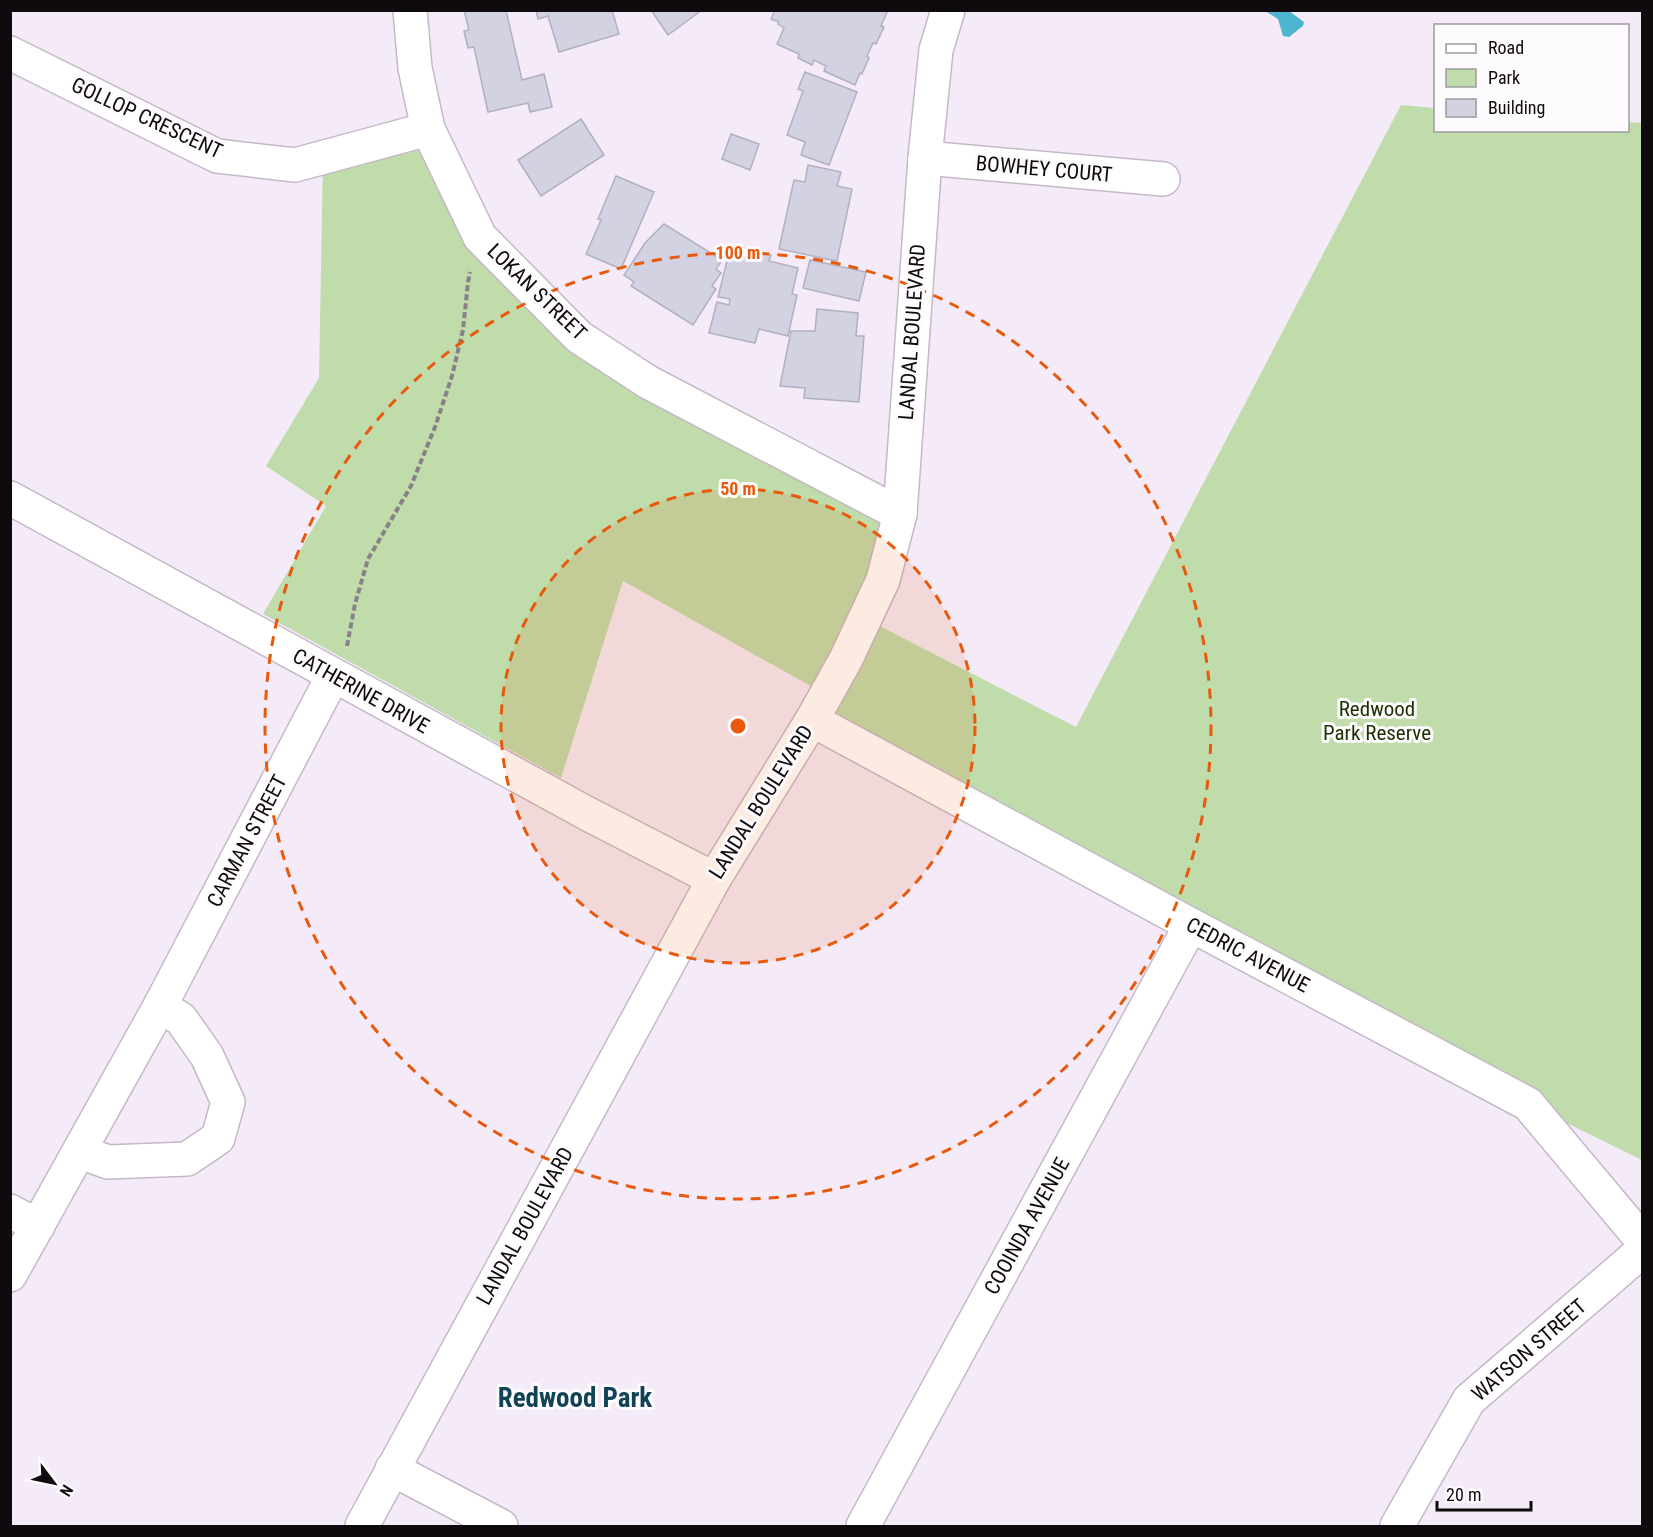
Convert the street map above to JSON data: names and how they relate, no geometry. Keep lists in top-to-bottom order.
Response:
{
  "streets": {
    "street": [
      "GOLLOP CRESCENT",
      "BOWHEY COURT",
      "LOKAN STREET",
      "LANDAL BOULEVARD",
      "CATHERINE DRIVE",
      "CARMAN STREET",
      "CEDRIC AVENUE",
      "COOINDA AVENUE",
      "WATSON STREET"
    ]
  },
  "crossings": [
    ["GOLLOP CRESCENT", "LOKAN STREET"],
    ["BOWHEY COURT", "LANDAL BOULEVARD"],
    ["LOKAN STREET", "LANDAL BOULEVARD"],
    ["LANDAL BOULEVARD", "CATHERINE DRIVE"],
    ["LANDAL BOULEVARD", "CEDRIC AVENUE"],
    ["CATHERINE DRIVE", "CARMAN STREET"],
    ["CEDRIC AVENUE", "COOINDA AVENUE"]
  ],
  "districts": ["Redwood Park"],
  "parks": ["Redwood Park Reserve"],
  "legend": ["Road", "Park", "Building"],
  "scale_bar": "20 m",
  "north": "bottom right",
  "rings": ["100 m", "50 m"]
}
